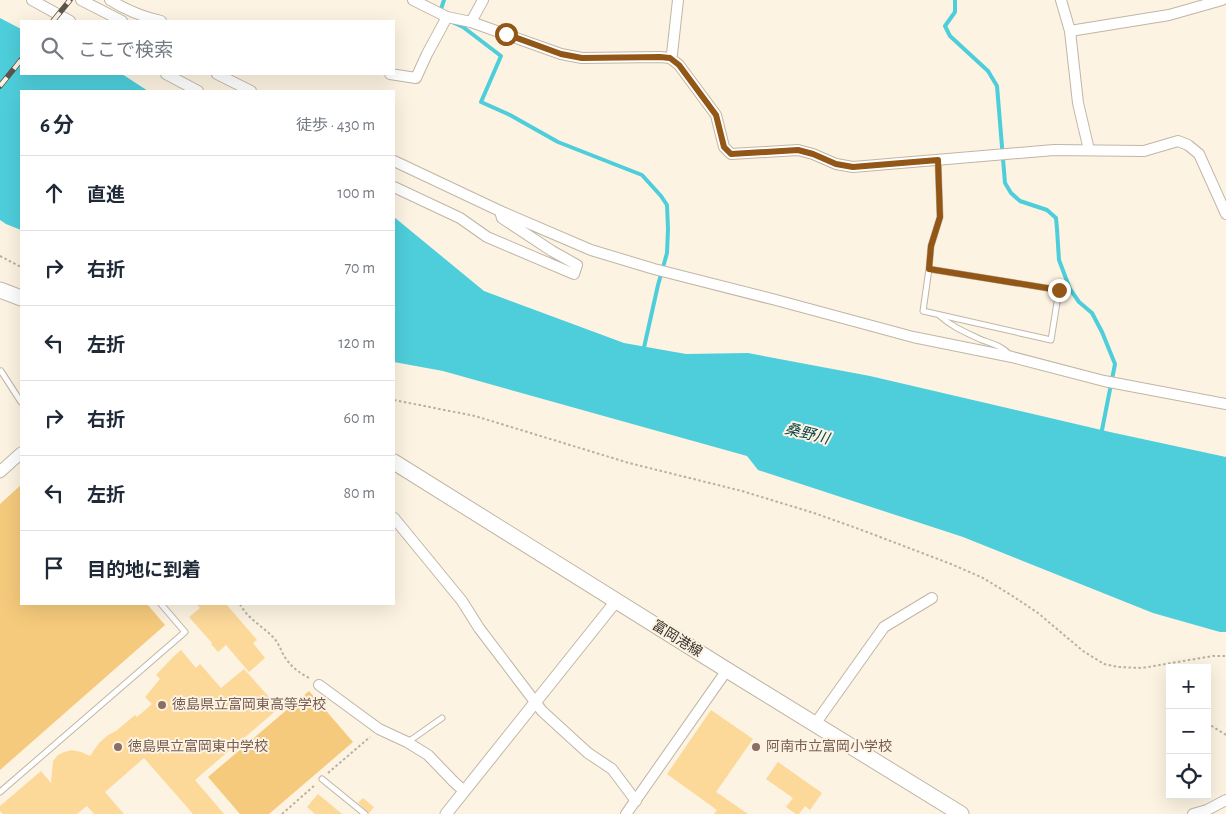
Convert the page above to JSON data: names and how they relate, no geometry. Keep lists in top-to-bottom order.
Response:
{
  "streets": {
    "main road": ["富岡港線"]
  },
  "water": ["桑野川"],
  "places": ["徳島県立富岡東高等学校", "徳島県立富岡東中学校", "阿南市立富岡小学校"],
  "page": {
    "search": "ここで検索",
    "heading": ["6 分", "徒歩 · 430 m"],
    "list": [
      ["直進", "100 m"],
      ["右折", "70 m"],
      ["左折", "120 m"],
      ["右折", "60 m"],
      ["左折", "80 m"],
      "目的地に到着"
    ],
    "map_buttons": ["+", "−"]
  }
}
